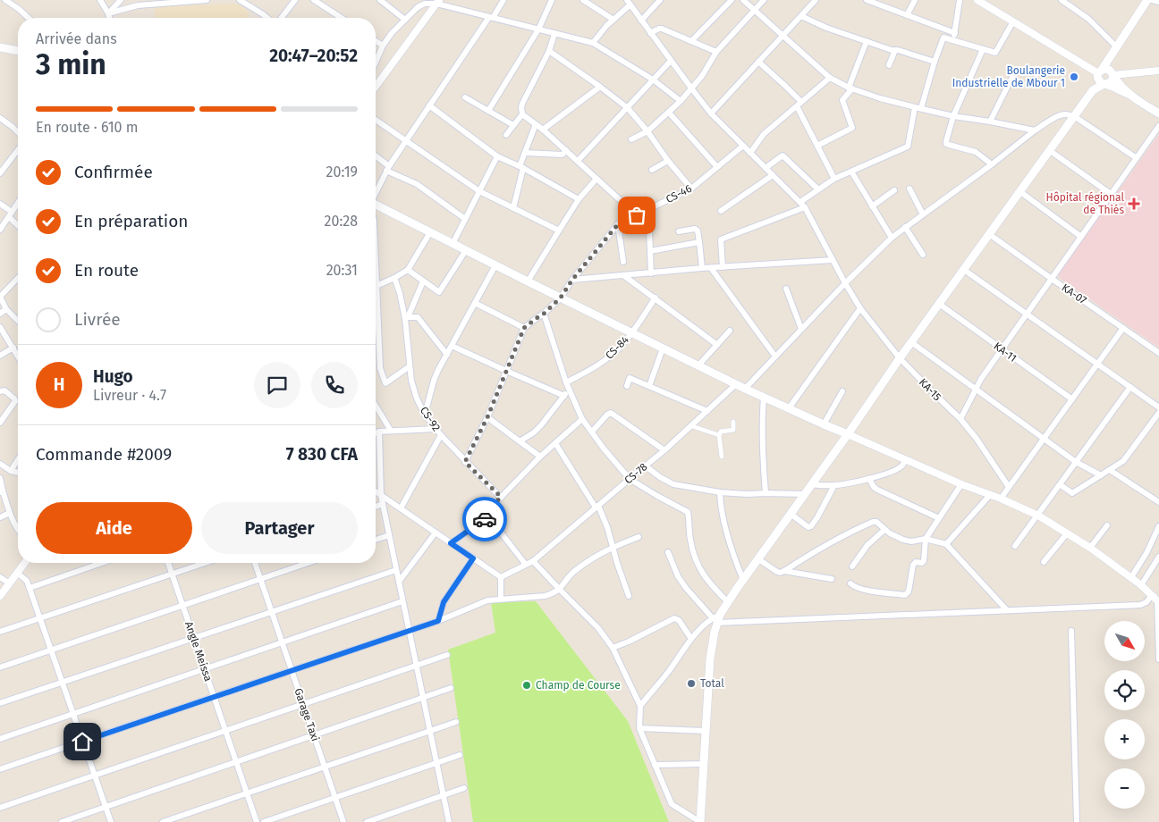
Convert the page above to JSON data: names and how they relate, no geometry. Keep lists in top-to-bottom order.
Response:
{
  "streets": {
    "street": [
      "CS-46",
      "KA-07",
      "CS-84",
      "KA-11",
      "KA-15",
      "CS-92",
      "CS-78",
      "Angle Meissa",
      "Garage Taxi"
    ]
  },
  "crossings": [
    ["CS-46", "KA-15"]
  ],
  "places": {
    "other": ["Boulangerie Industrielle de Mbour 1", "Total", "Champ de Course"],
    "health": ["Hôpital régional de Thiés"]
  },
  "north": "bottom right",
  "page": {
    "heading": ["3 min", "Arrivée dans", "20:47–20:52"],
    "panel": [
      "Hugo",
      "Livreur · 4.7",
      "Commande #2009",
      "7 830 CFA"
    ],
    "bar": "En route · 610 m",
    "list": [
      ["Confirmée", "20:19"],
      ["En préparation", "20:28"],
      ["En route", "20:31"],
      "Livrée"
    ],
    "round": "H",
    "buttons": ["Aide", "Partager"],
    "map_buttons": ["+", "−"]
  }
}
